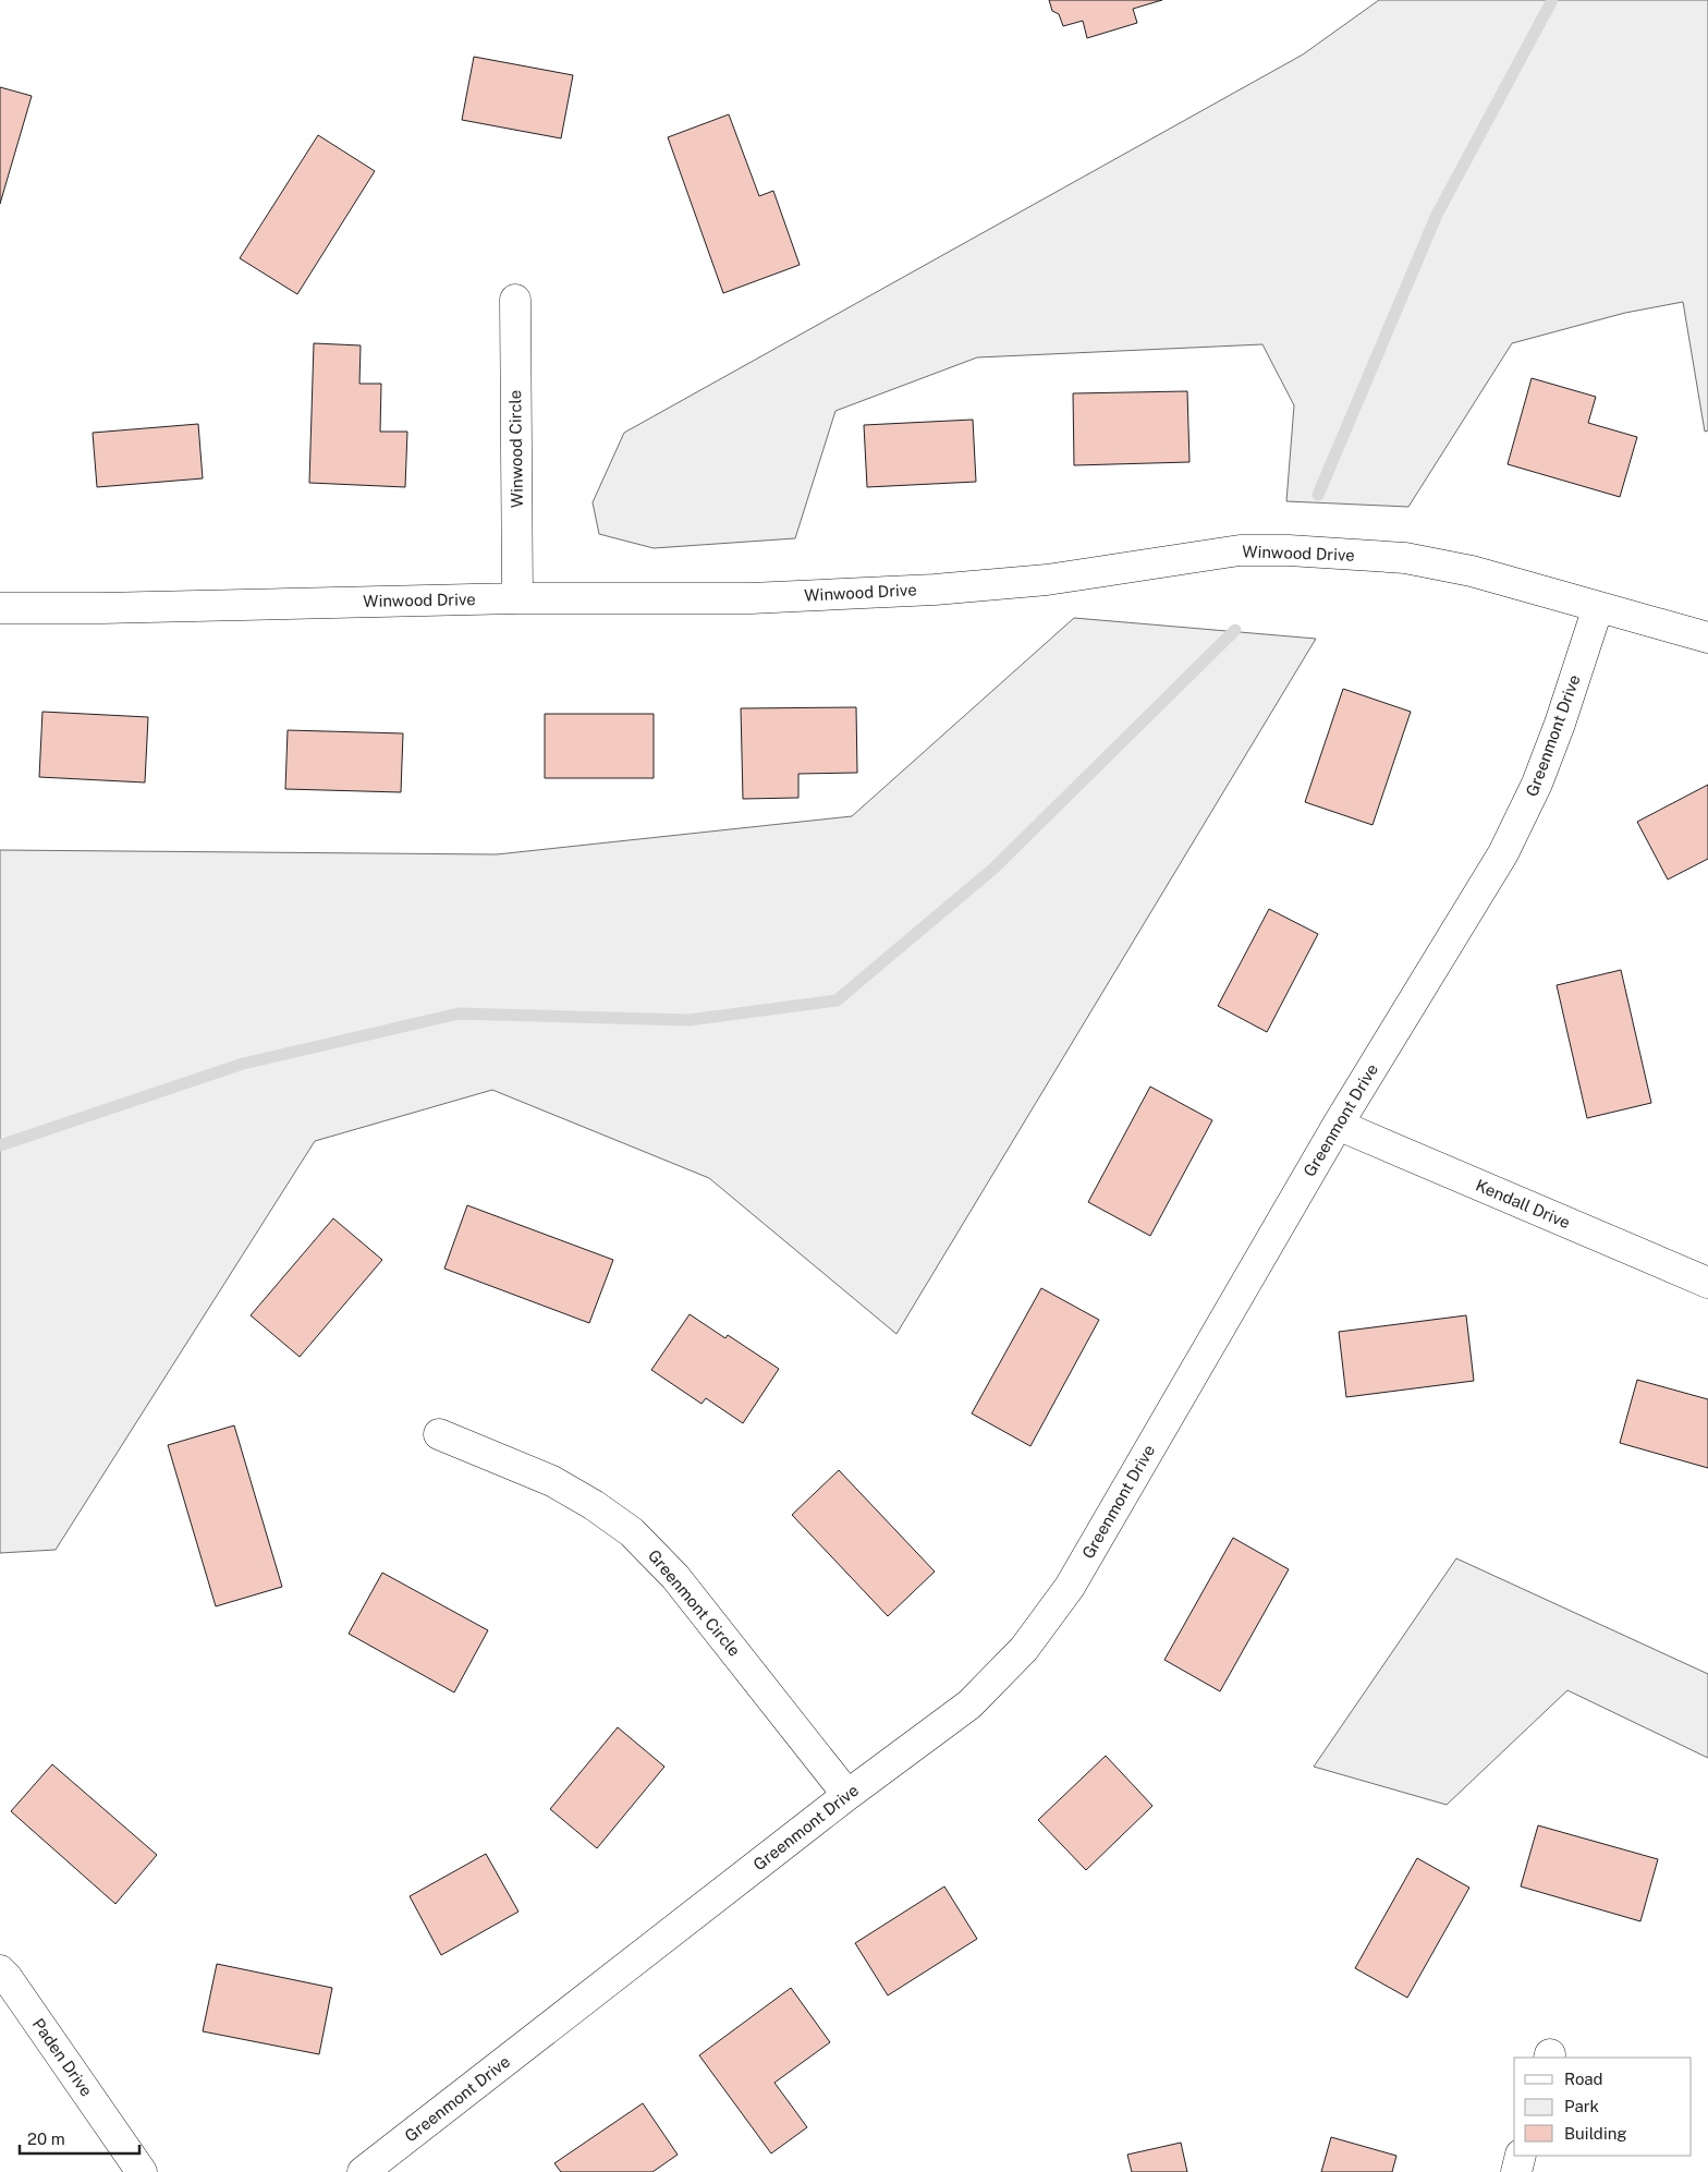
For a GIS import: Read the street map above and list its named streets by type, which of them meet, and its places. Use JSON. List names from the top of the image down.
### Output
{
  "streets": {
    "street": [
      "Winwood Circle",
      "Winwood Drive",
      "Greenmont Drive",
      "Kendall Drive",
      "Greenmont Circle",
      "Paden Drive"
    ]
  },
  "crossings": [
    ["Winwood Circle", "Winwood Drive"],
    ["Winwood Drive", "Greenmont Drive"],
    ["Greenmont Drive", "Kendall Drive"],
    ["Greenmont Drive", "Greenmont Circle"]
  ],
  "legend": ["Road", "Park", "Building"],
  "scale_bar": "20 m"
}
